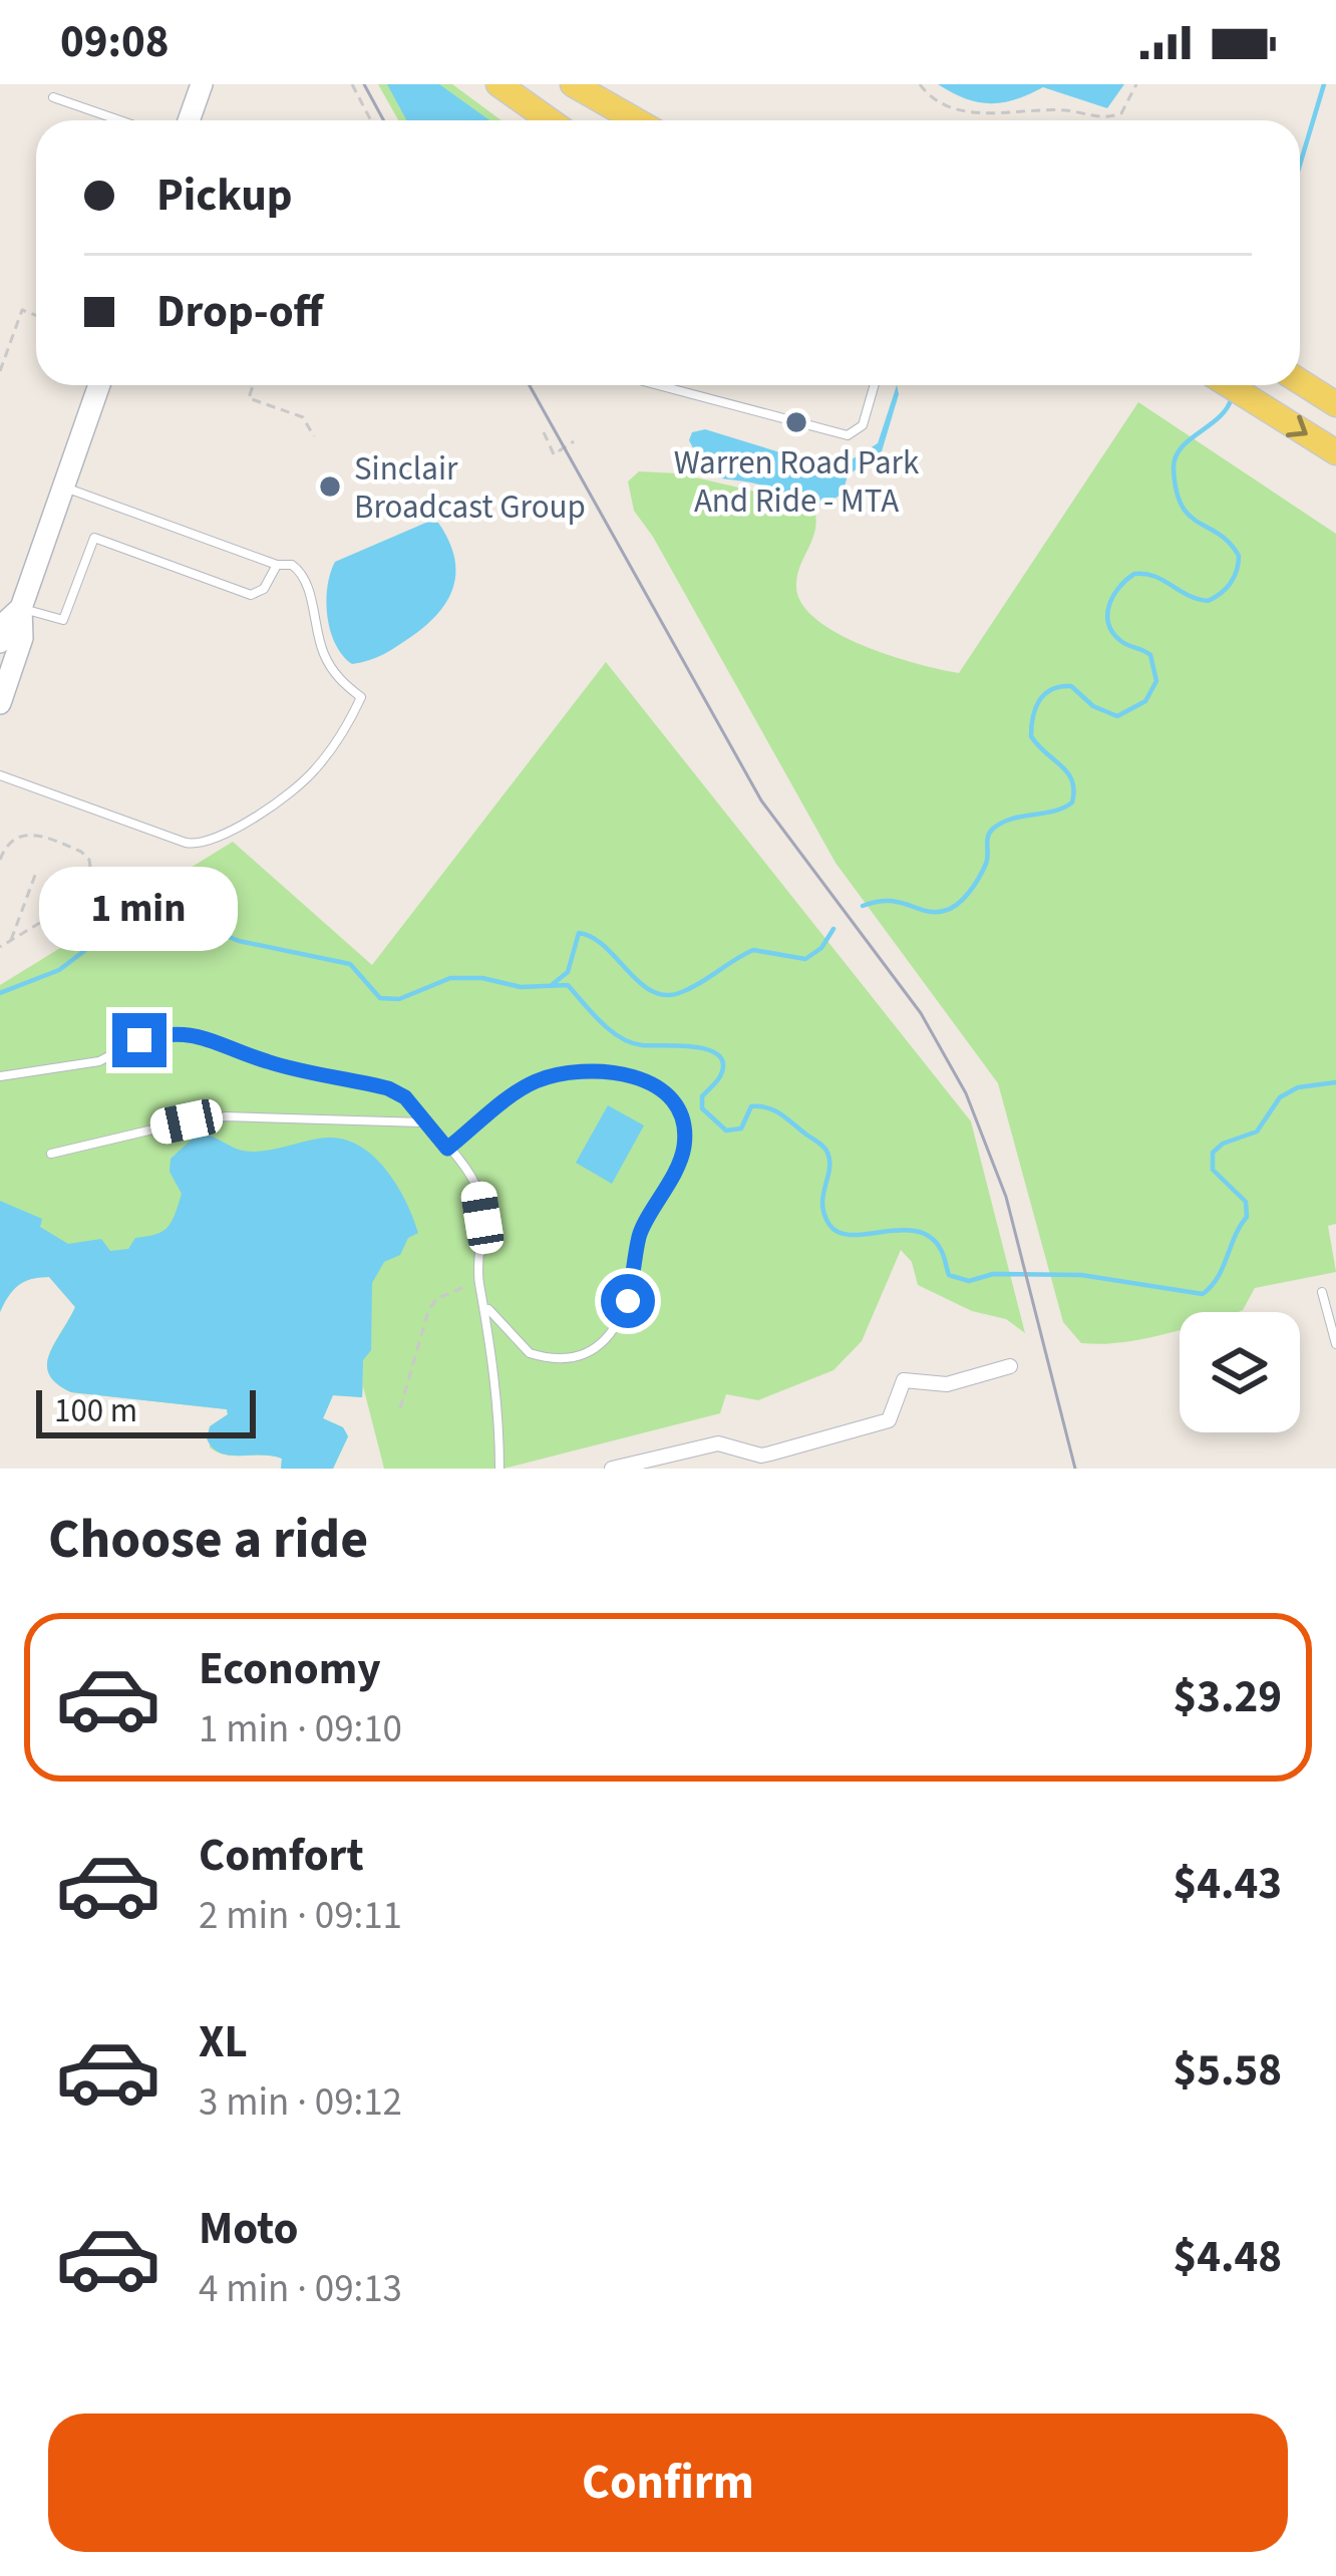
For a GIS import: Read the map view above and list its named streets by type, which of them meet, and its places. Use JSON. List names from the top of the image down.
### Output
{
  "places": ["Warren Road Park And Ride - MTA", "Sinclair Broadcast Group"],
  "scale_bar": "100 m",
  "page": {
    "status": "09:08",
    "banner": ["Pickup", "Drop-off"],
    "bubble": "1 min",
    "scale": "100 m",
    "heading": "Choose a ride",
    "list": [
      {
        "name": "Economy",
        "note": "1 min · 09:10",
        "value": "$3.29"
      },
      {
        "name": "Comfort",
        "note": "2 min · 09:11",
        "value": "$4.43"
      },
      {
        "name": "XL",
        "note": "3 min · 09:12",
        "value": "$5.58"
      },
      {
        "name": "Moto",
        "note": "4 min · 09:13",
        "value": "$4.48"
      }
    ],
    "buttons": "Confirm"
  }
}
